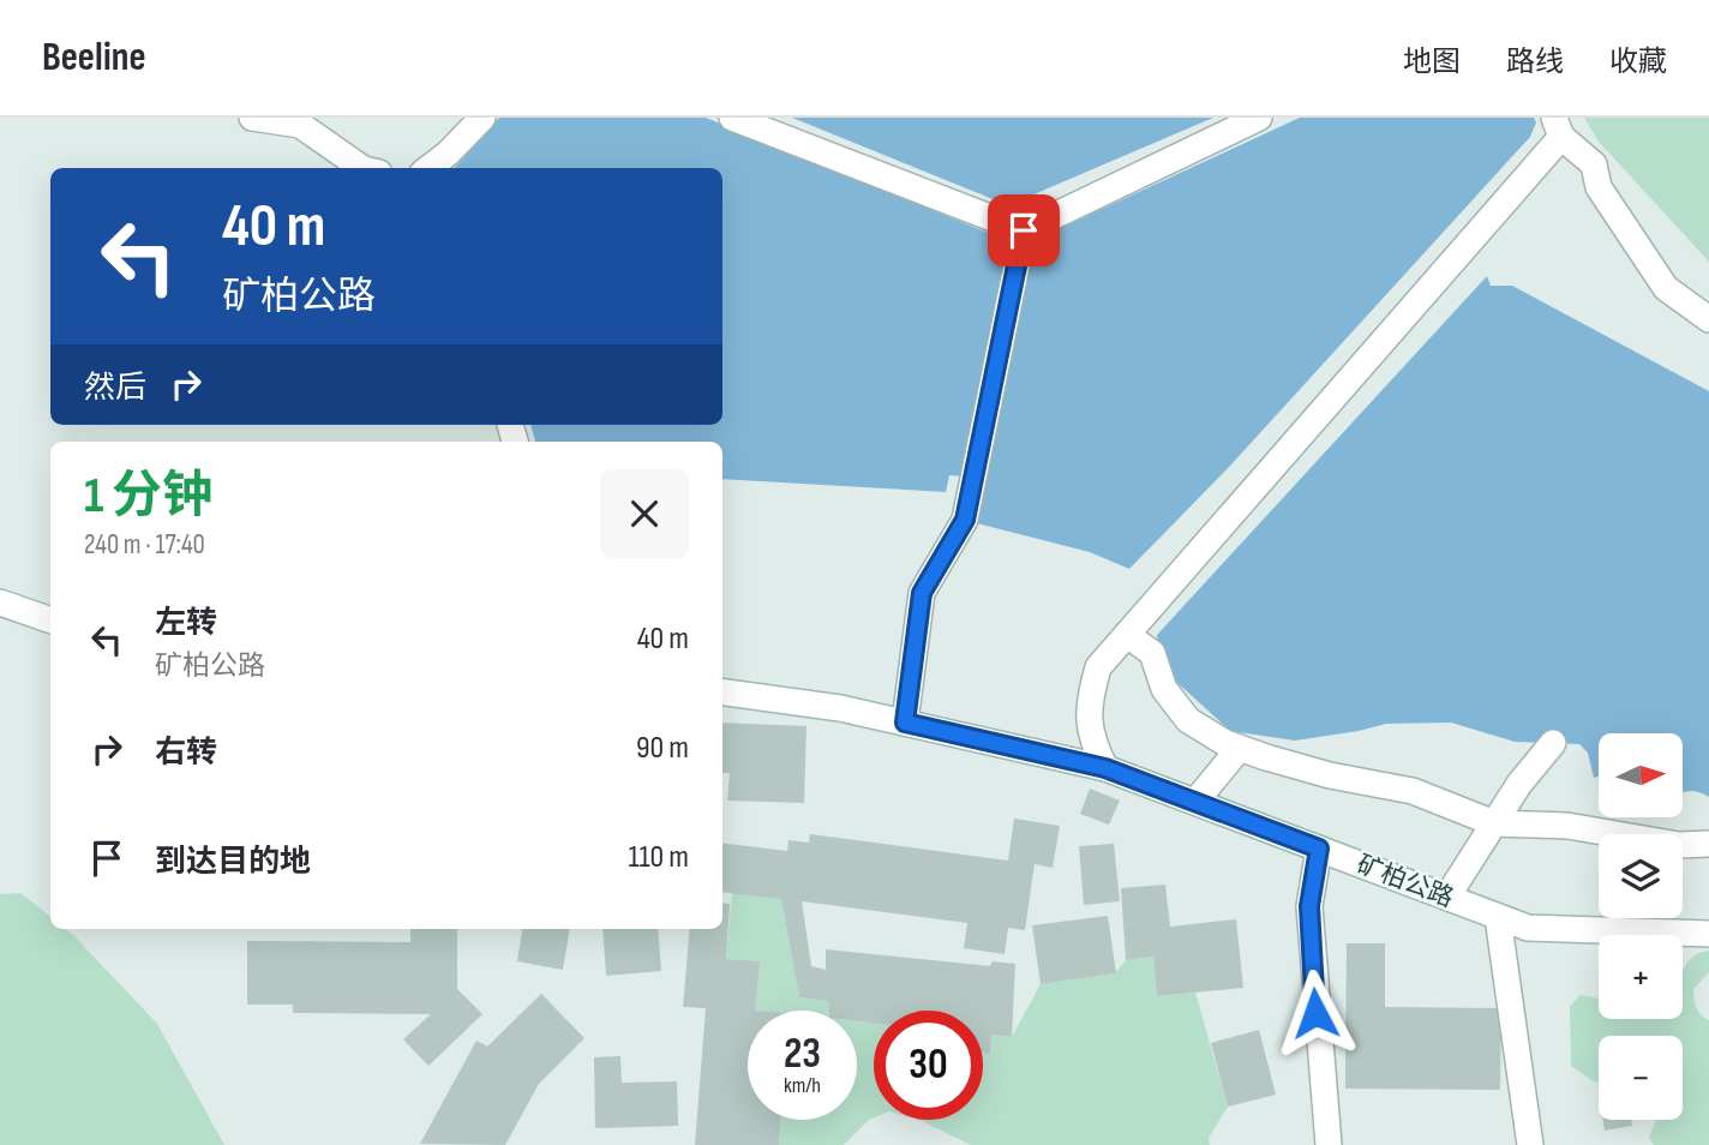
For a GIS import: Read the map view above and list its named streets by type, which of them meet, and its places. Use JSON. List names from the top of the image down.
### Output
{
  "streets": {
    "street": ["矿柏公路"]
  },
  "north": "right",
  "page": {
    "header": "Beeline",
    "nav": ["地图", "路线", "收藏"],
    "turn": ["40 m", "矿柏公路"],
    "then": "然后",
    "heading": ["1 分钟", "240 m · 17:40"],
    "list": [
      {
        "name": "左转",
        "note": "矿柏公路",
        "value": "40 m"
      },
      {
        "name": "右转",
        "value": "90 m"
      },
      {
        "name": "到达目的地",
        "value": "110 m"
      }
    ],
    "map_buttons": ["+", "−"],
    "speed": "23 km/h",
    "limit": "30"
  }
}
